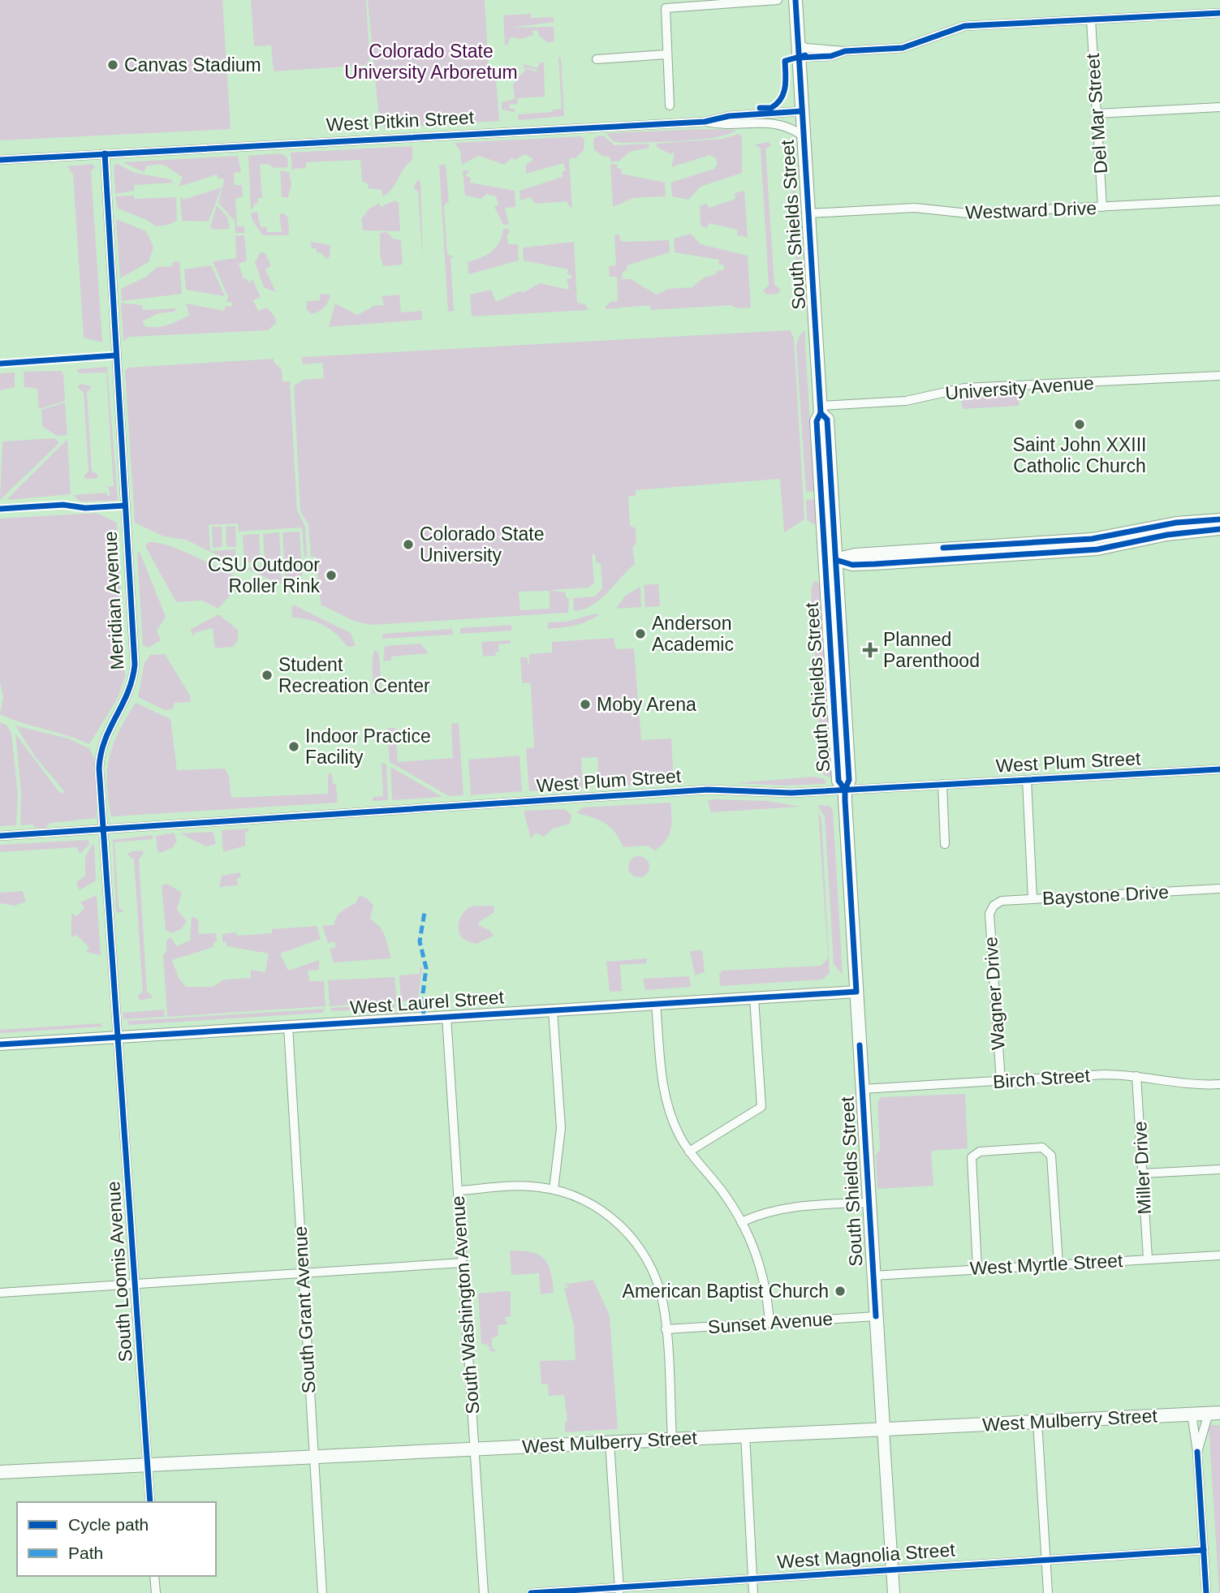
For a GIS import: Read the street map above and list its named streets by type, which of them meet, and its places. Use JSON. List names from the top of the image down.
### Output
{
  "streets": {
    "main road": ["South Shields Street", "West Laurel Street", "West Mulberry Street"],
    "street": [
      "Del Mar Street",
      "West Pitkin Street",
      "Westward Drive",
      "University Avenue",
      "Meridian Avenue",
      "West Plum Street",
      "Baystone Drive",
      "Wagner Drive",
      "Birch Street",
      "Miller Drive",
      "West Myrtle Street",
      "South Loomis Avenue",
      "South Washington Avenue",
      "South Grant Avenue",
      "Sunset Avenue",
      "West Magnolia Street"
    ]
  },
  "crossings": [
    ["Del Mar Street", "Westward Drive"],
    ["West Pitkin Street", "South Shields Street"],
    ["West Pitkin Street", "Meridian Avenue"],
    ["Westward Drive", "South Shields Street"],
    ["South Shields Street", "University Avenue"],
    ["South Shields Street", "West Plum Street"],
    ["South Shields Street", "West Laurel Street"],
    ["South Shields Street", "Birch Street"],
    ["South Shields Street", "West Myrtle Street"],
    ["South Shields Street", "Sunset Avenue"],
    ["South Shields Street", "West Mulberry Street"],
    ["South Shields Street", "West Magnolia Street"],
    ["Meridian Avenue", "West Plum Street"],
    ["Meridian Avenue", "West Laurel Street"],
    ["Meridian Avenue", "South Loomis Avenue"],
    ["Baystone Drive", "Wagner Drive"],
    ["Wagner Drive", "Birch Street"],
    ["West Laurel Street", "South Loomis Avenue"],
    ["West Laurel Street", "South Washington Avenue"],
    ["West Laurel Street", "South Grant Avenue"],
    ["Birch Street", "Miller Drive"],
    ["Miller Drive", "West Myrtle Street"],
    ["South Loomis Avenue", "West Mulberry Street"],
    ["South Washington Avenue", "West Mulberry Street"],
    ["South Grant Avenue", "West Mulberry Street"]
  ],
  "parks": ["Colorado State University Arboretum"],
  "places": {
    "other": [
      "Canvas Stadium",
      "Saint John XXIII Catholic Church",
      "Colorado State University",
      "CSU Outdoor Roller Rink",
      "Anderson Academic",
      "Student Recreation Center",
      "Moby Arena",
      "Indoor Practice Facility",
      "American Baptist Church"
    ],
    "health": ["Planned Parenthood"]
  },
  "legend": ["Cycle path", "Path"]
}
